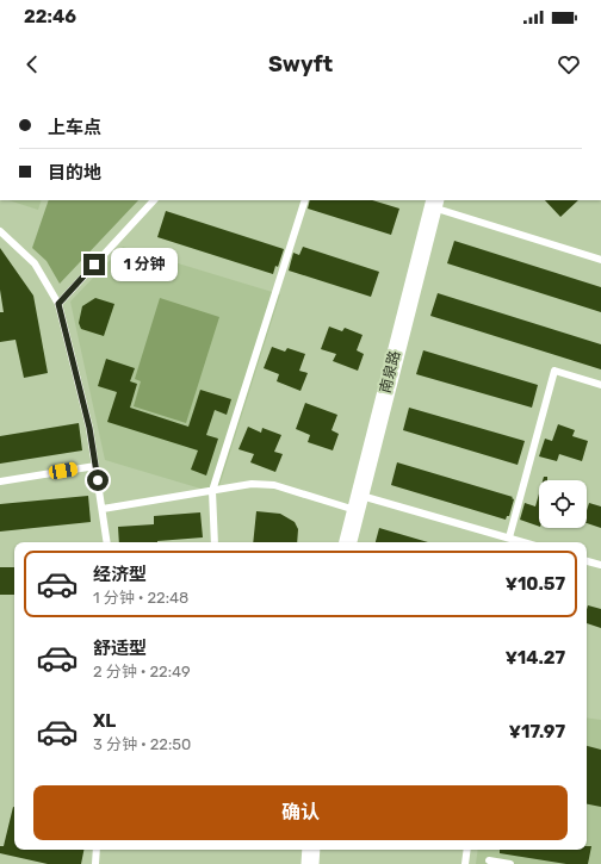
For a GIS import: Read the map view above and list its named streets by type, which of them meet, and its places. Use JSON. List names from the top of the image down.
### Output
{
  "streets": {
    "street": ["南泉路"]
  },
  "page": {
    "status": "22:46",
    "header": "Swyft",
    "banner": ["上车点", "目的地"],
    "bubble": "1 分钟",
    "list": [
      {
        "name": "经济型",
        "note": "1 分钟 · 22:48",
        "value": "¥10.57"
      },
      {
        "name": "舒适型",
        "note": "2 分钟 · 22:49",
        "value": "¥14.27"
      },
      {
        "name": "XL",
        "note": "3 分钟 · 22:50",
        "value": "¥17.97"
      }
    ],
    "buttons": "确认"
  }
}
